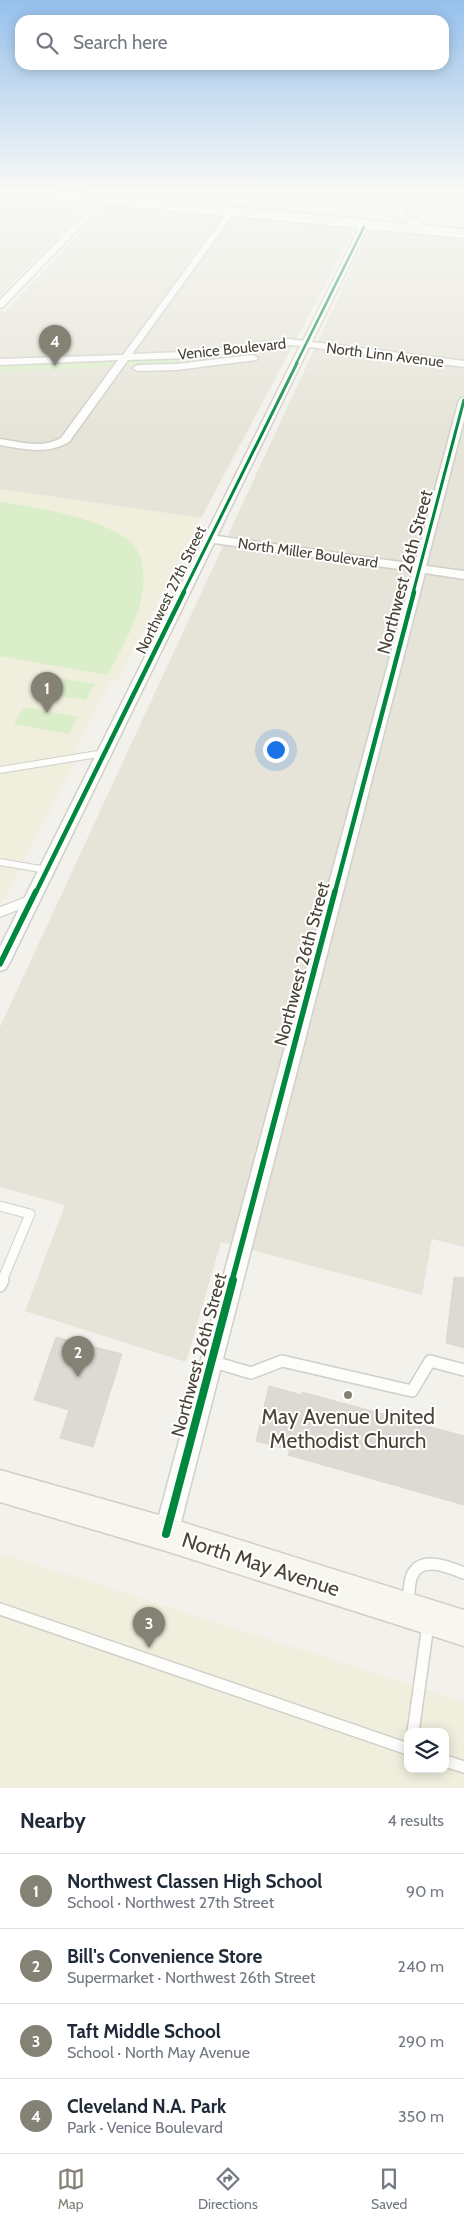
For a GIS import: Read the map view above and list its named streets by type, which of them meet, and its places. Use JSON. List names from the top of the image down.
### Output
{
  "streets": {
    "main road": ["North May Avenue"],
    "street": [
      "Venice Boulevard",
      "North Linn Avenue",
      "North Miller Boulevard",
      "Northwest 26th Street",
      "Northwest 27th Street"
    ]
  },
  "crossings": [
    ["Venice Boulevard", "North Linn Avenue"],
    ["Venice Boulevard", "Northwest 27th Street"],
    ["North Linn Avenue", "Northwest 27th Street"],
    ["North Miller Boulevard", "Northwest 26th Street"],
    ["North Miller Boulevard", "Northwest 27th Street"],
    ["Northwest 26th Street", "North May Avenue"]
  ],
  "places": ["May Avenue United Methodist Church"],
  "page": {
    "search": "Search here",
    "pins": [
      "4",
      "1",
      "2",
      "3"
    ],
    "heading": ["Nearby", "4 results"],
    "list": [
      {
        "mark": "1",
        "name": "Northwest Classen High School",
        "note": "School · Northwest 27th Street",
        "value": "90 m"
      },
      {
        "mark": "2",
        "name": "Bill's Convenience Store",
        "note": "Supermarket · Northwest 26th Street",
        "value": "240 m"
      },
      {
        "mark": "3",
        "name": "Taft Middle School",
        "note": "School · North May Avenue",
        "value": "290 m"
      },
      {
        "mark": "4",
        "name": "Cleveland N.A. Park",
        "note": "Park · Venice Boulevard",
        "value": "350 m"
      }
    ],
    "nav": ["Map", "Directions", "Saved"]
  }
}
